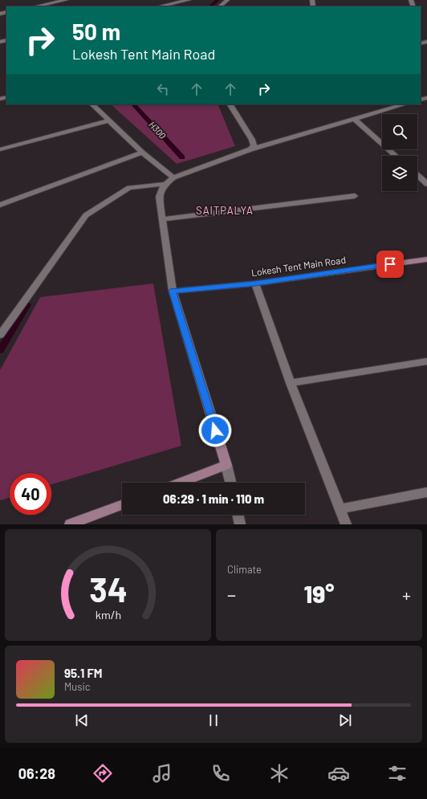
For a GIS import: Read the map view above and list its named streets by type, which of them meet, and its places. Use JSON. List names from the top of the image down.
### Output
{
  "streets": {
    "street": ["Lokesh Tent Main Road"]
  },
  "districts": ["SAITPALYA"],
  "water": ["H300"],
  "page": {
    "turn": ["50 m", "Lokesh Tent Main Road"],
    "limit": "40",
    "trip": "06:29 · 1 min · 110 m",
    "tile": "Climate",
    "heat": ["−", "19°", "+"],
    "song": ["95.1 FM", "Music"],
    "tabs": "06:28",
    "gauge": ["34", "km/h"]
  }
}
